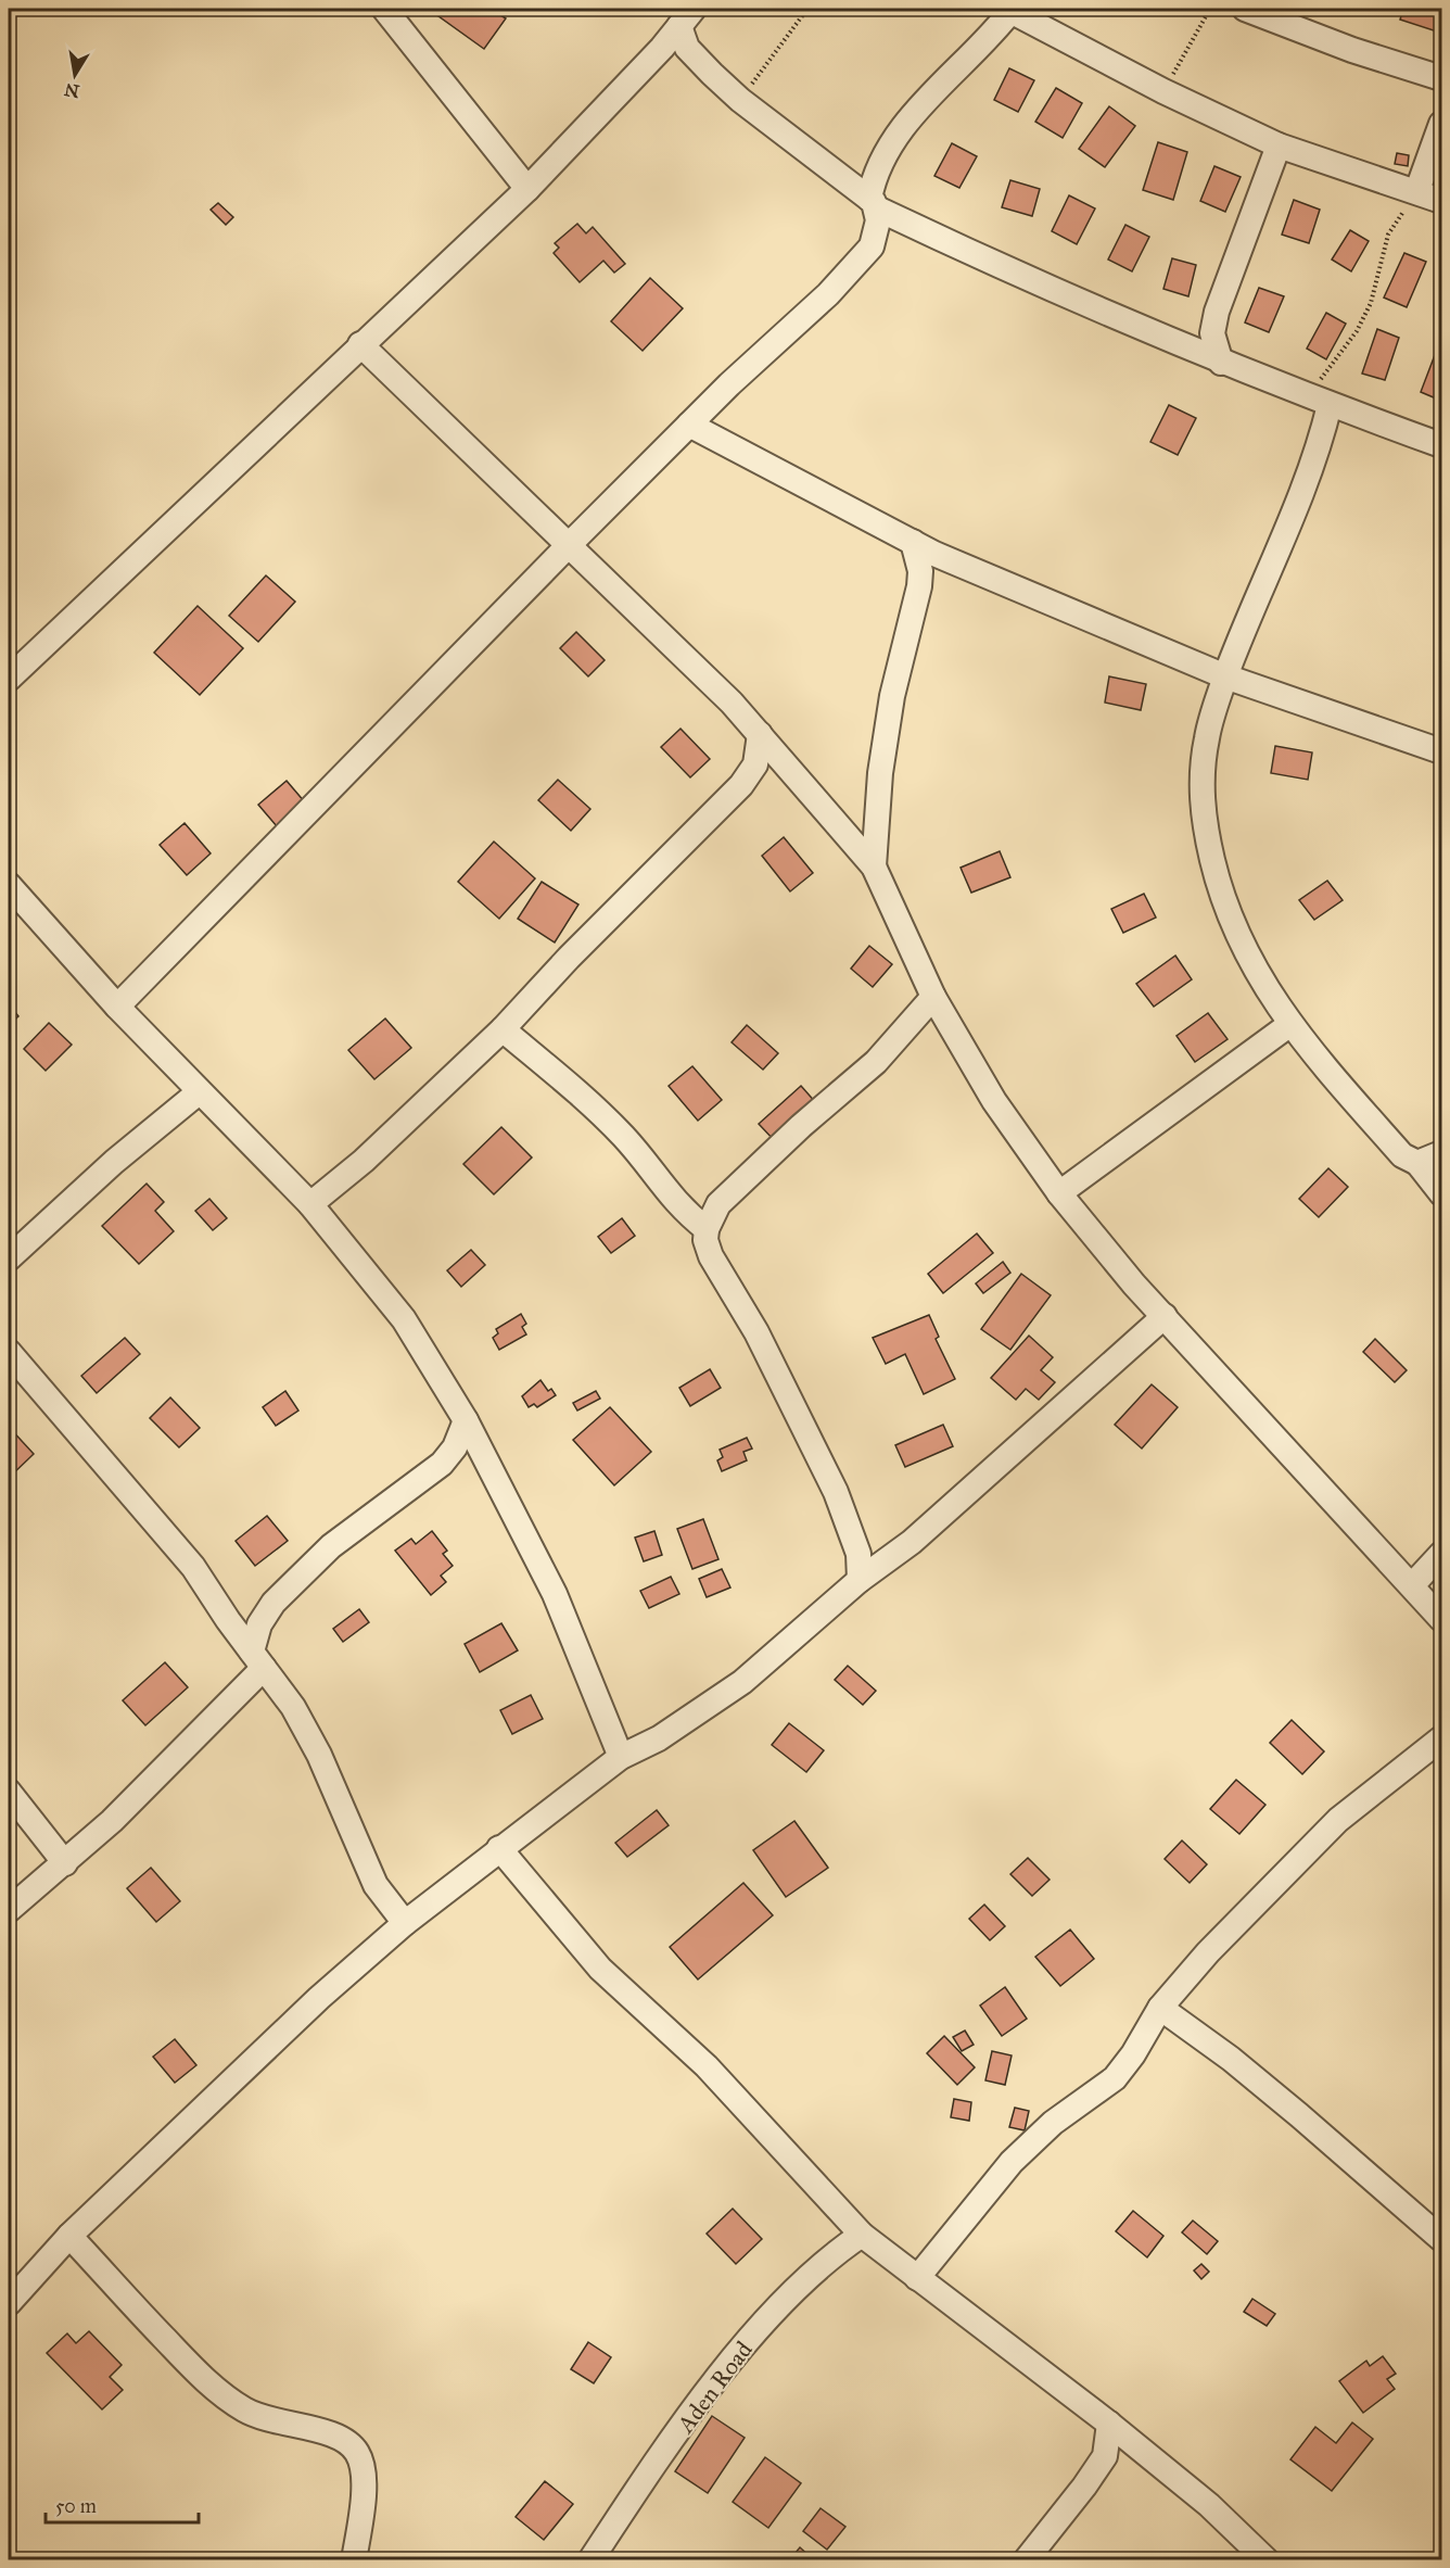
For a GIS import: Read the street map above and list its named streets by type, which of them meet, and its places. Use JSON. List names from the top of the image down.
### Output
{
  "streets": {
    "street": ["Aden Road"]
  },
  "scale_bar": "50 m",
  "north": "bottom"
}
